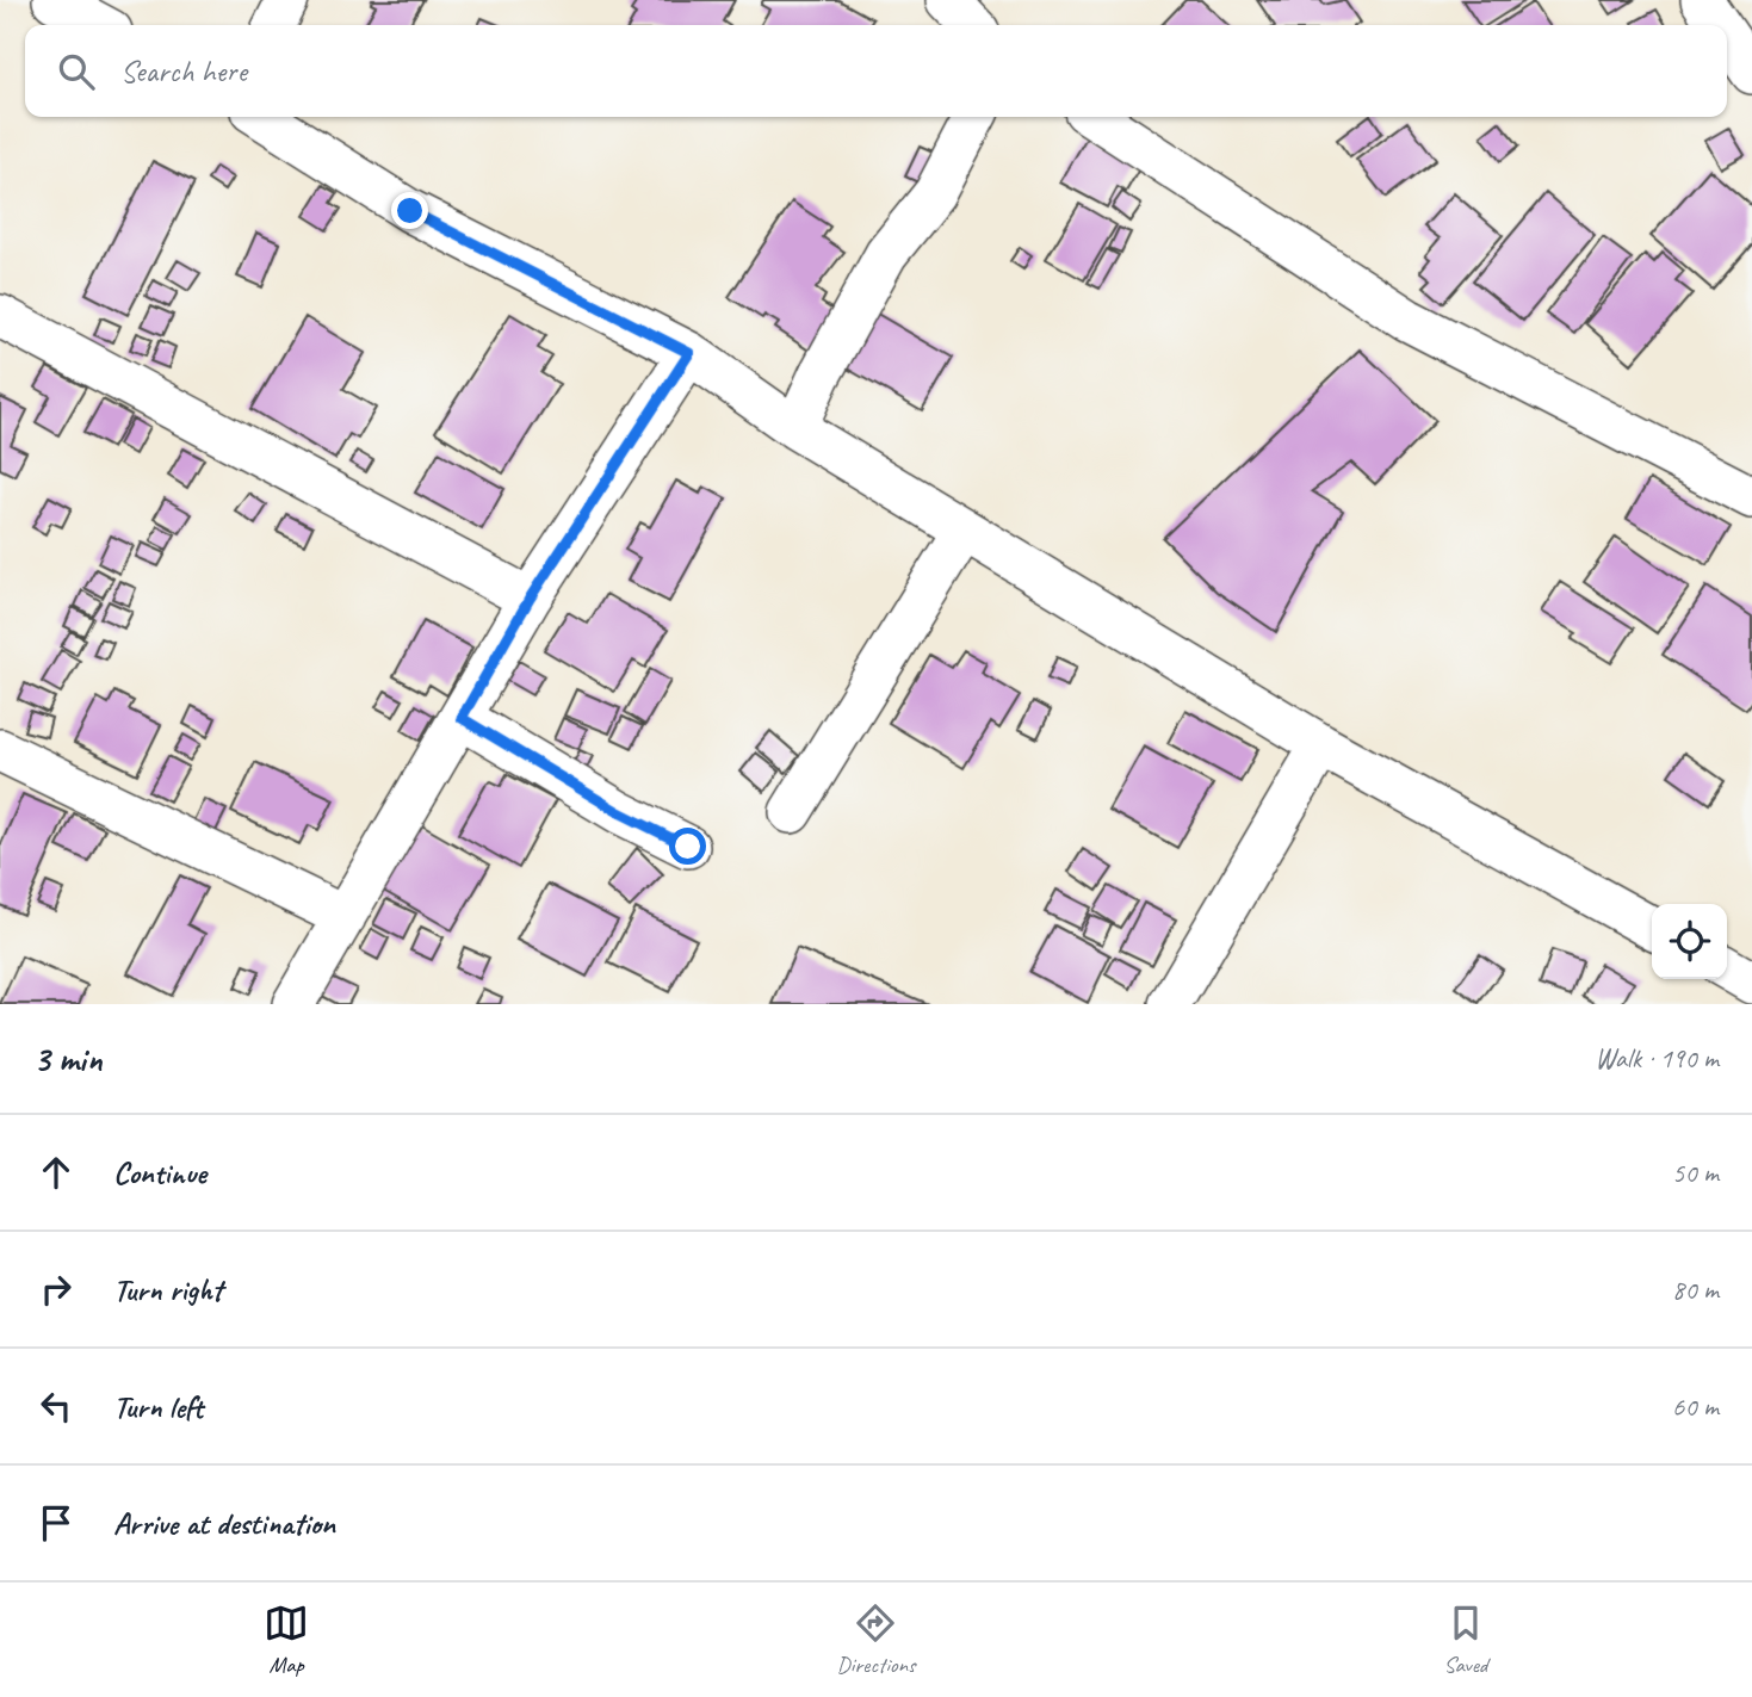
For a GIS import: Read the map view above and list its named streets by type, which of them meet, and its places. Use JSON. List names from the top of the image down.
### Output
{
  "page": {
    "search": "Search here",
    "heading": ["3 min", "Walk · 190 m"],
    "list": [
      ["Continue", "50 m"],
      ["Turn right", "80 m"],
      ["Turn left", "60 m"],
      "Arrive at destination"
    ],
    "nav": ["Map", "Directions", "Saved"]
  }
}
